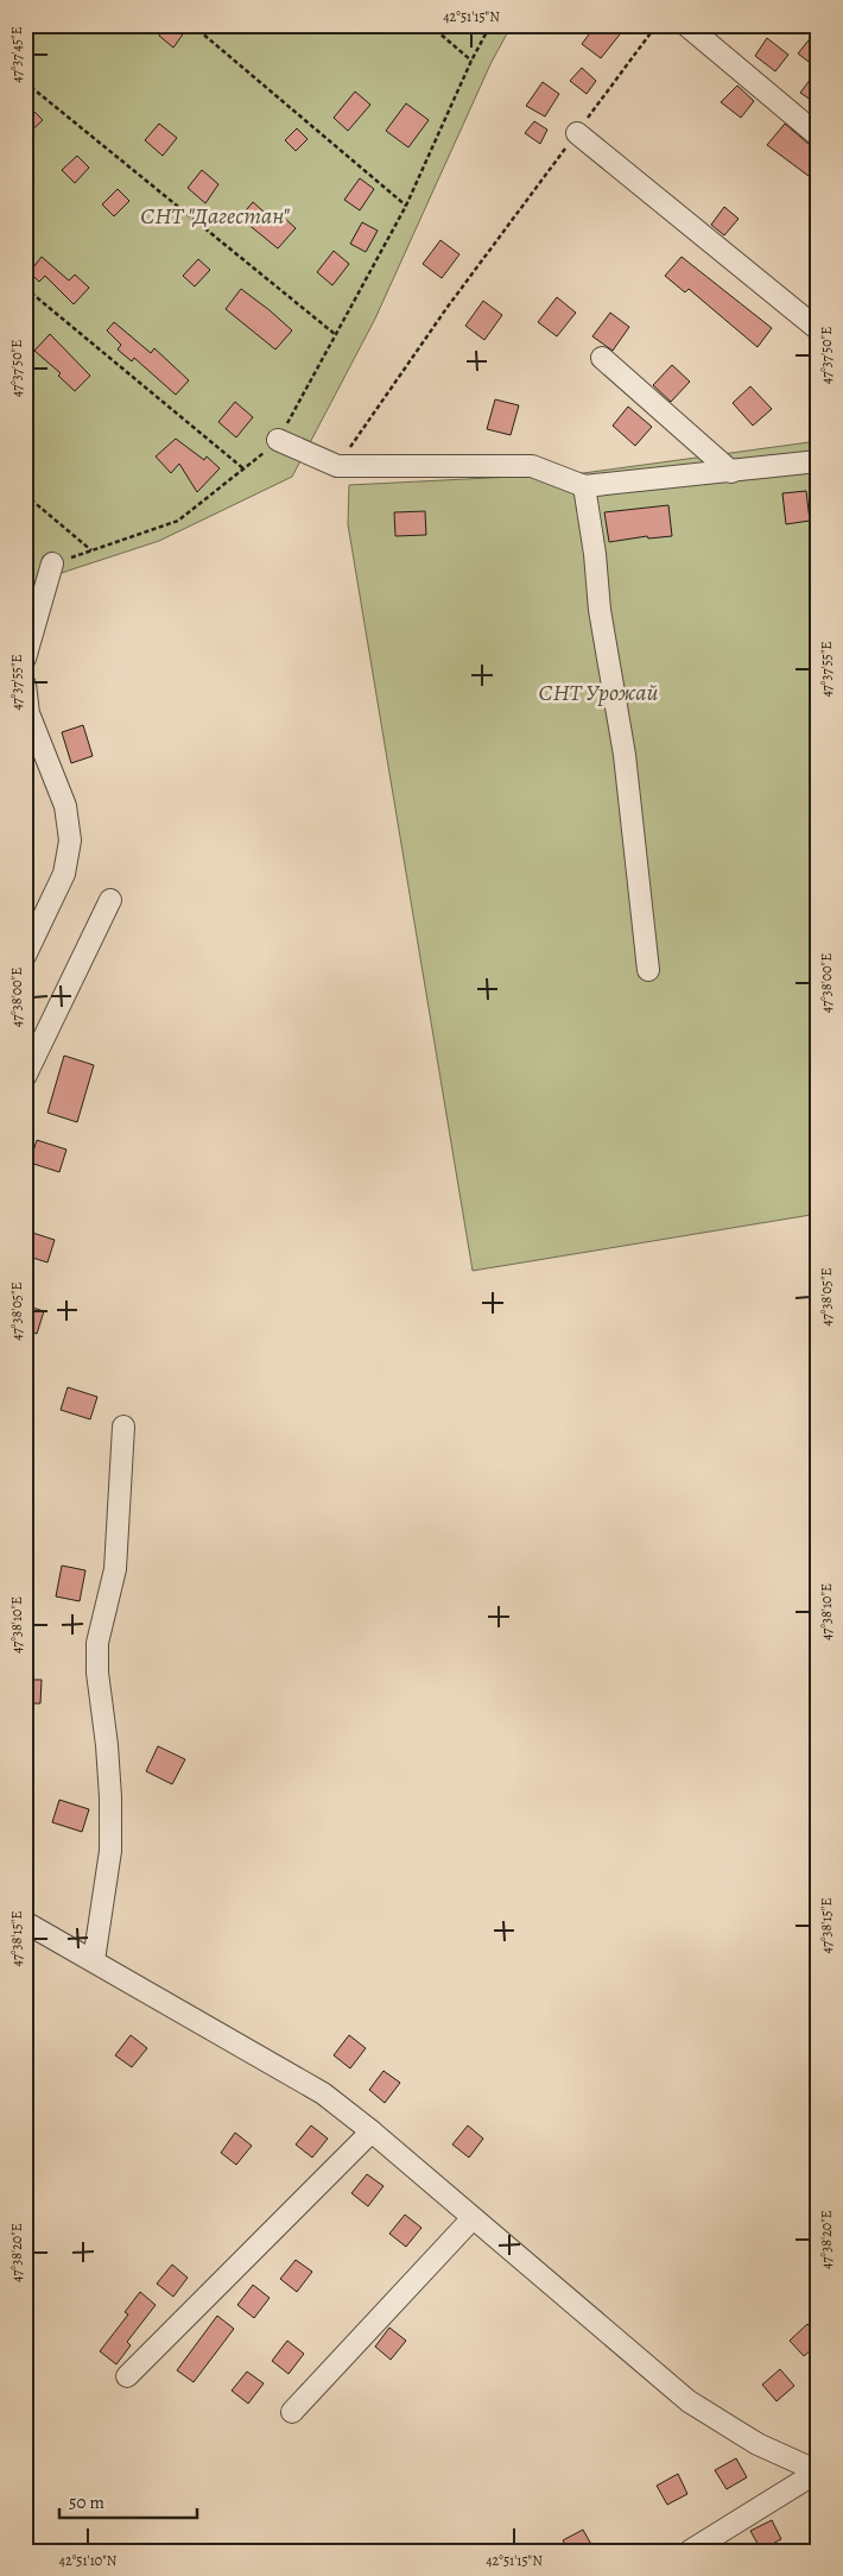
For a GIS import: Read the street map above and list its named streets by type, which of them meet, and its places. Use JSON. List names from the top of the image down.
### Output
{
  "parks": ["СНТ \"Дагестан\"", "СНТ Урожай"],
  "scale_bar": "50 m",
  "coordinates": [
    "42°51'15\"N",
    "47°37'45\"E",
    "47°37'50\"E",
    "47°37'55\"E",
    "47°38'00\"E",
    "47°38'05\"E",
    "47°38'10\"E",
    "47°38'15\"E",
    "47°38'20\"E",
    "42°51'10\"N"
  ]
}
